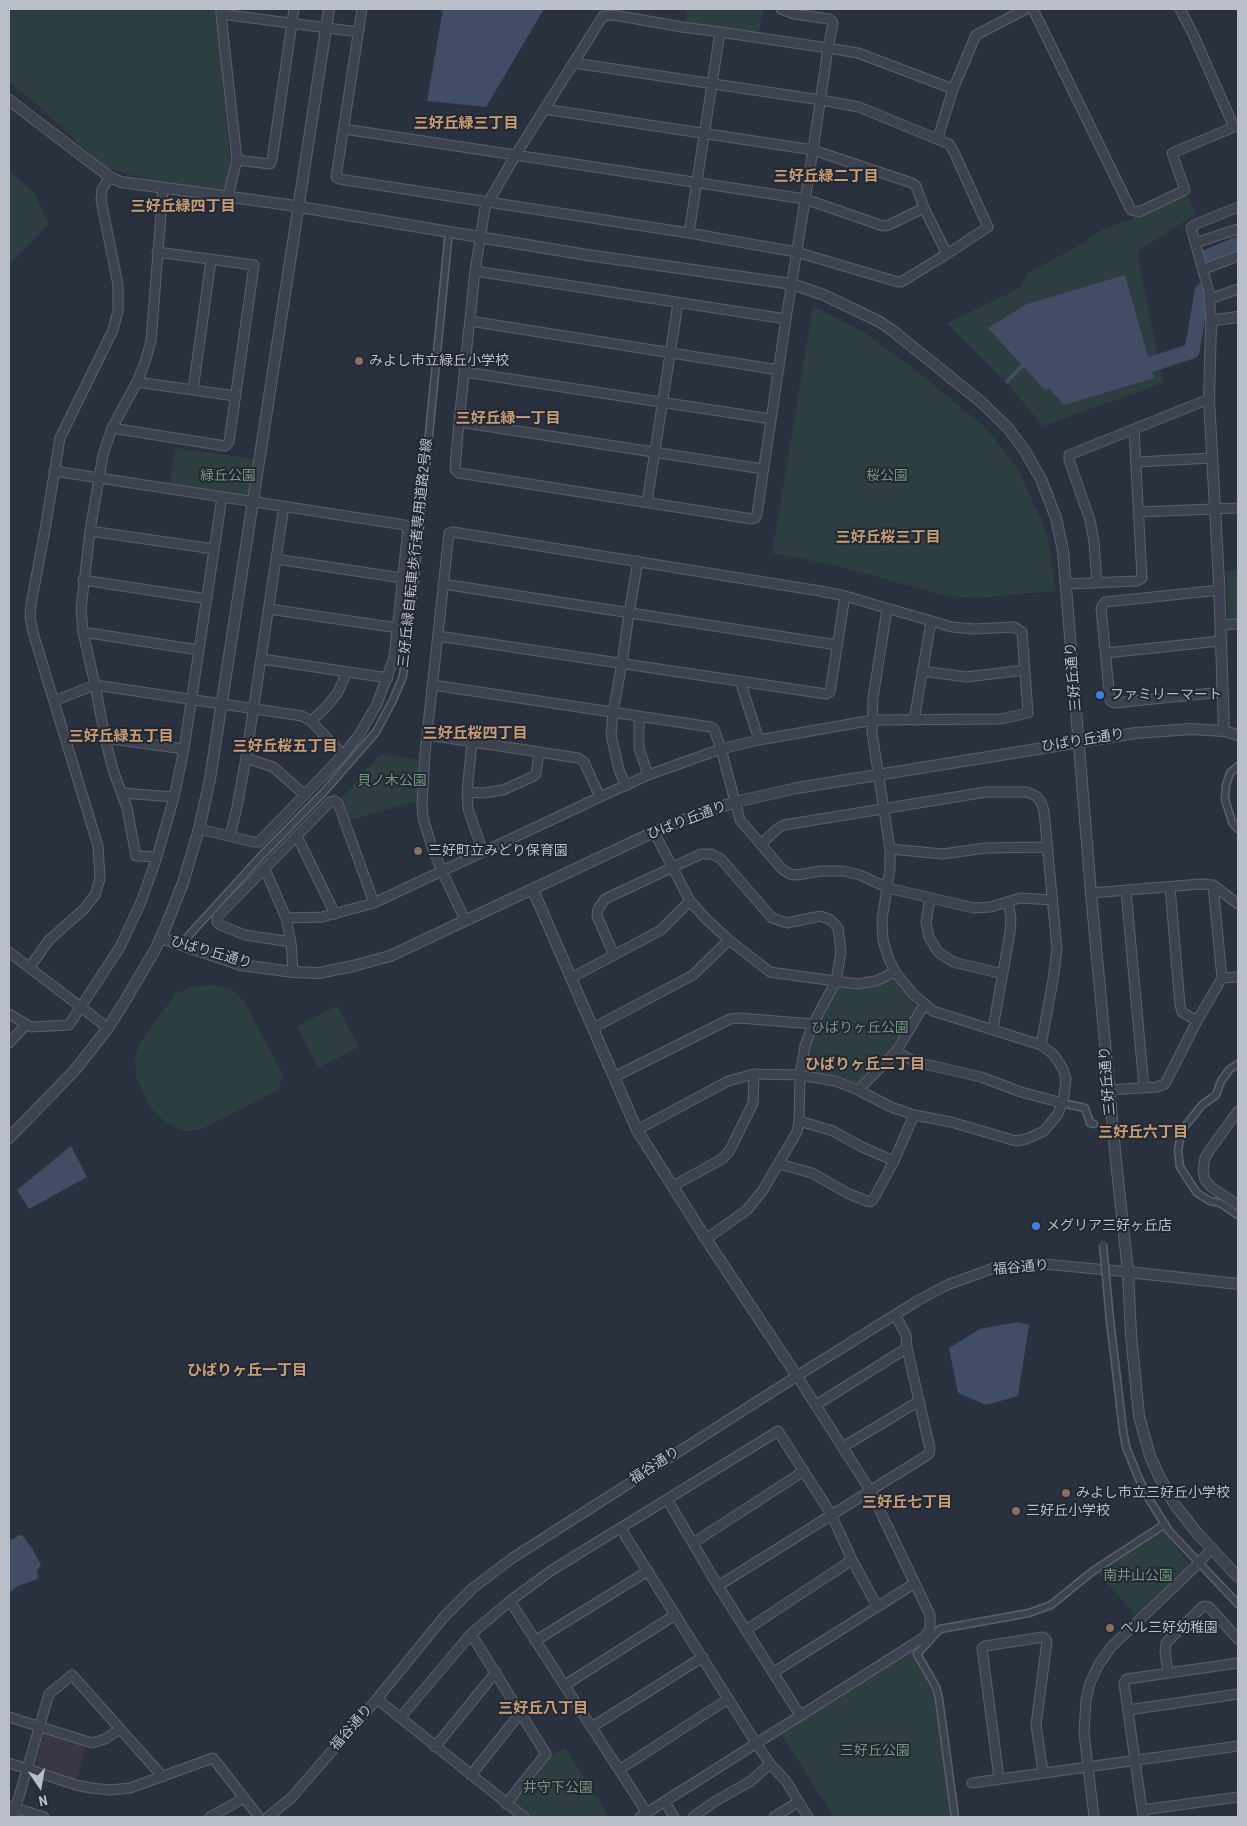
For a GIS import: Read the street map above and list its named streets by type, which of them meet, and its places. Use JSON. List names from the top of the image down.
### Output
{
  "streets": {
    "street": [
      "三好丘緑自転車歩行者専用道路2号線",
      "三好丘通り",
      "ひばり丘通り",
      "福谷通り"
    ]
  },
  "crossings": [
    ["三好丘緑自転車歩行者専用道路2号線", "三好丘通り"],
    ["三好丘通り", "ひばり丘通り"],
    ["三好丘通り", "福谷通り"]
  ],
  "districts": [
    "三好丘緑三丁目",
    "三好丘緑二丁目",
    "三好丘緑四丁目",
    "三好丘緑一丁目",
    "三好丘桜三丁目",
    "三好丘桜四丁目",
    "三好丘緑五丁目",
    "三好丘桜五丁目",
    "ひばりヶ丘二丁目",
    "三好丘六丁目",
    "ひばりヶ丘一丁目",
    "三好丘七丁目",
    "三好丘八丁目"
  ],
  "parks": [
    "緑丘公園",
    "桜公園",
    "貝ノ木公園",
    "ひばりヶ丘公園",
    "南井山公園",
    "三好丘公園",
    "井守下公園"
  ],
  "places": [
    "みよし市立緑丘小学校",
    "ファミリーマート",
    "三好町立みどり保育園",
    "メグリア三好ヶ丘店",
    "みよし市立三好丘小学校",
    "三好丘小学校",
    "ベル三好幼稚園"
  ],
  "north": "bottom"
}
